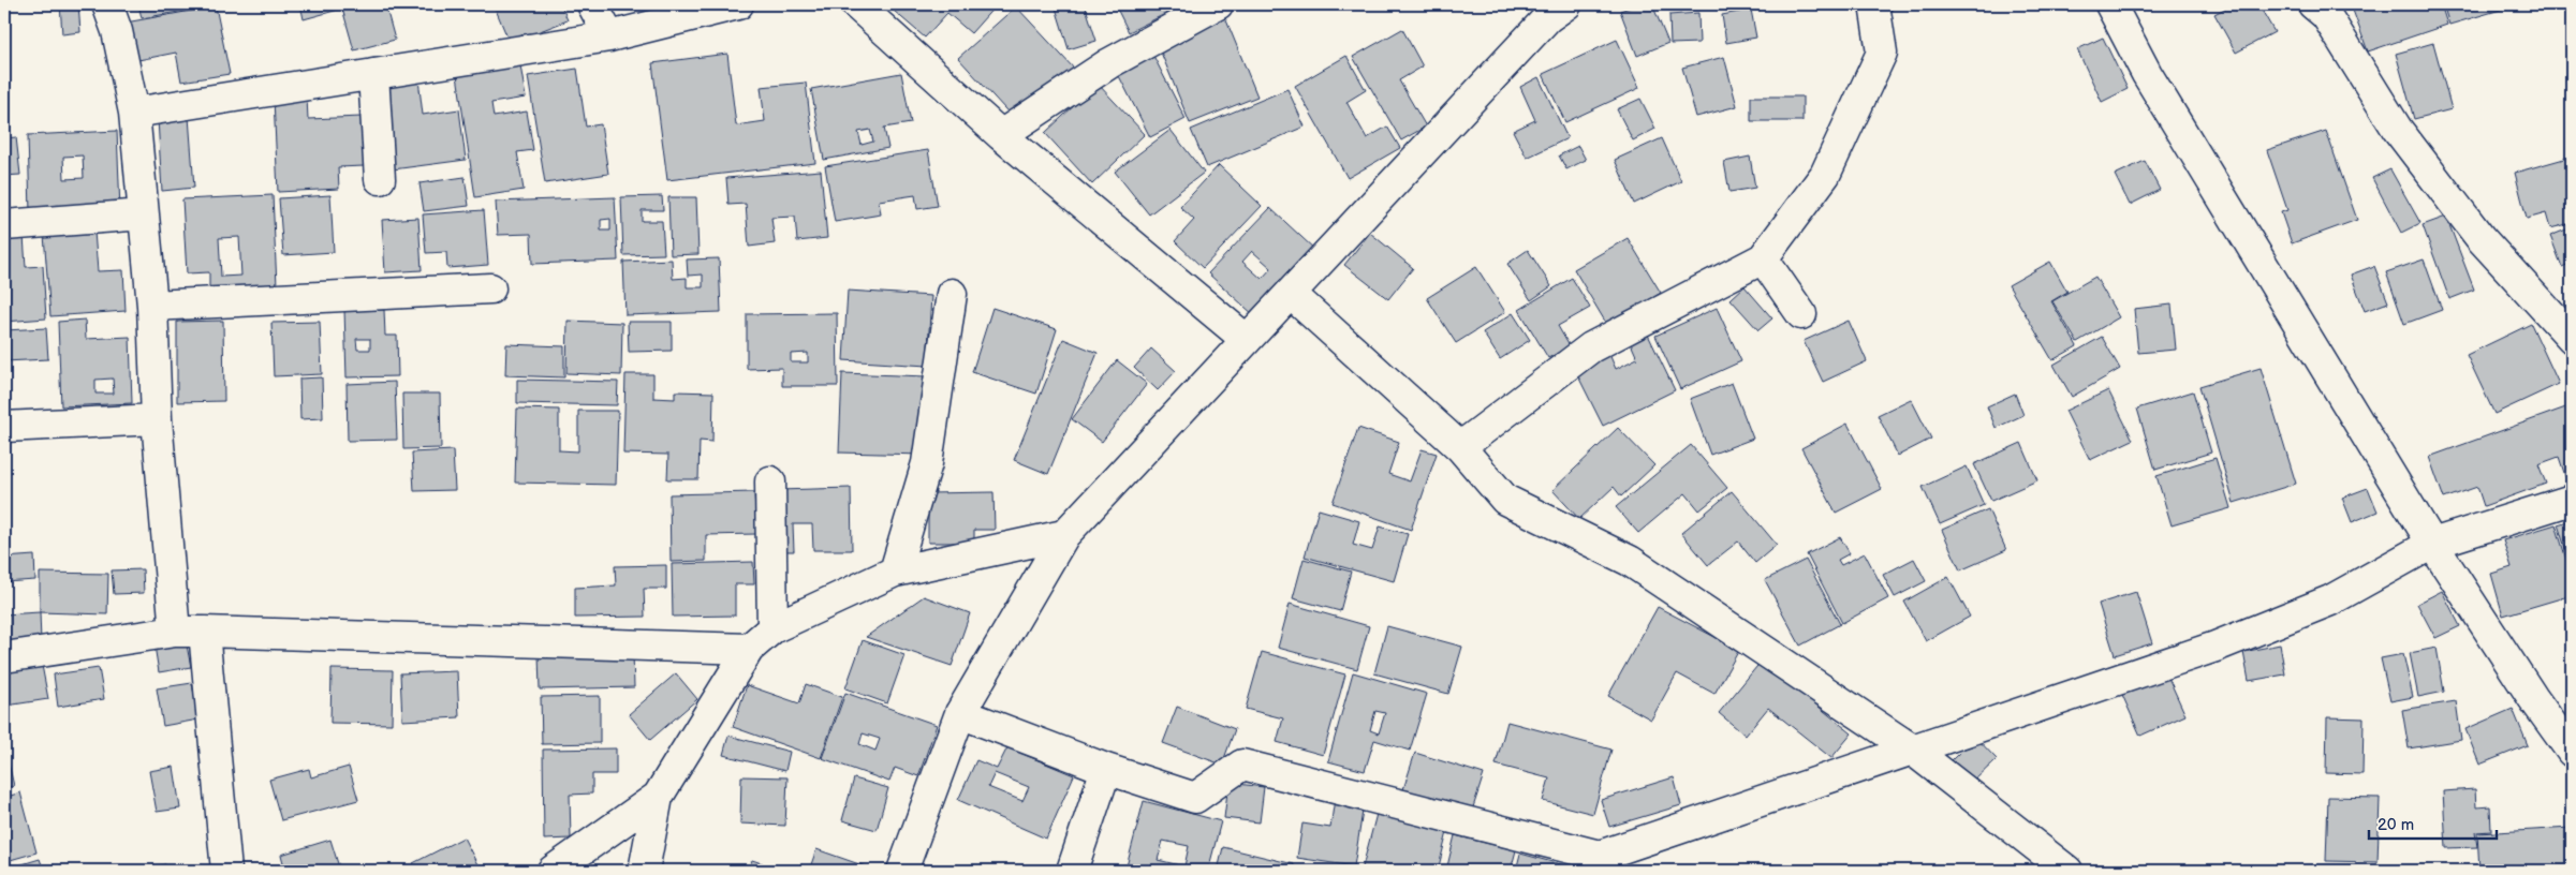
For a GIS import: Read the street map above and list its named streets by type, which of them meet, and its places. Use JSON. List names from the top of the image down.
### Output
{
  "scale_bar": "20 m"
}
